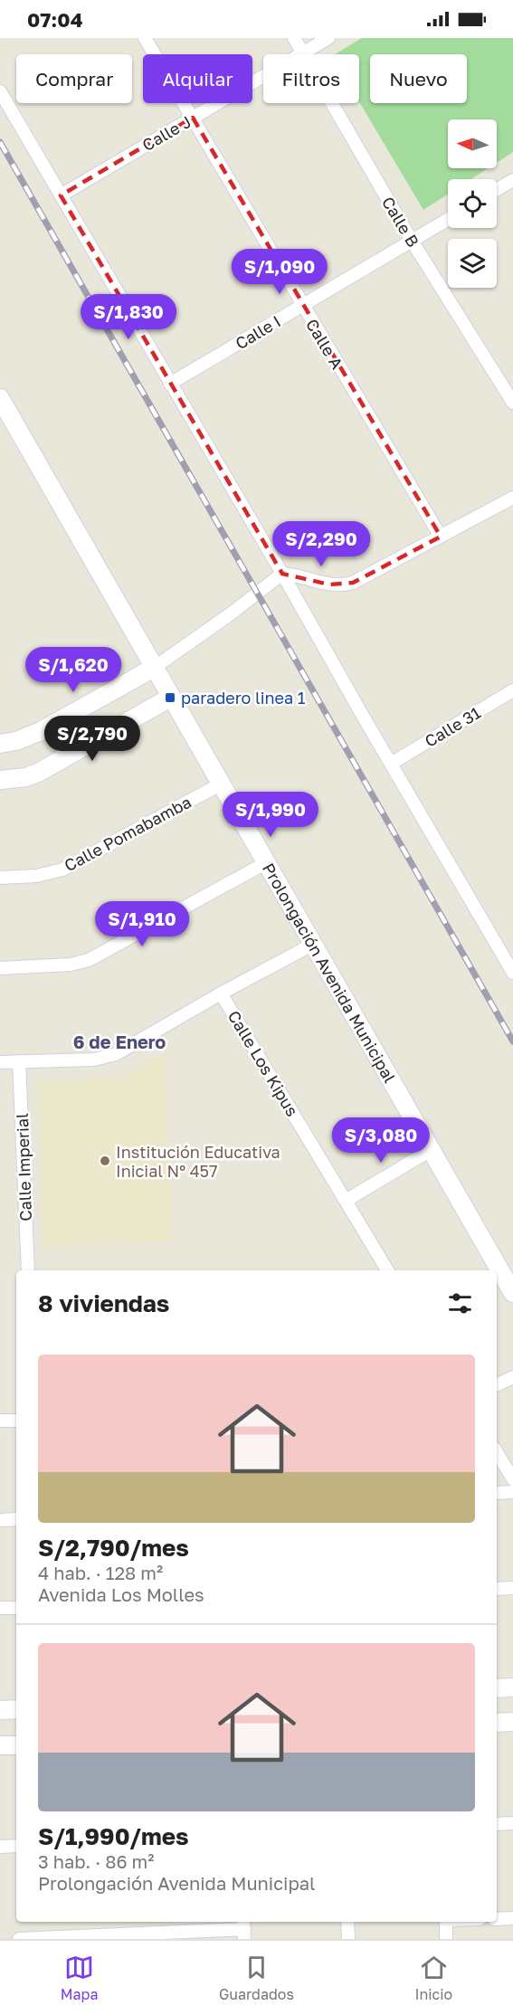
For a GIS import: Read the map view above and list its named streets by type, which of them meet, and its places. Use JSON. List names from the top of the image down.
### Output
{
  "streets": {
    "main road": ["Prolongación Avenida Municipal"],
    "street": [
      "Calle J",
      "Calle B",
      "Calle I",
      "Calle A",
      "Calle 31",
      "Calle Pomabamba",
      "Calle Los Kipus",
      "Calle Imperial"
    ]
  },
  "crossings": [
    ["Calle J", "Calle B"],
    ["Calle J", "Calle A"],
    ["Calle B", "Calle I"],
    ["Calle I", "Calle A"],
    ["Calle Pomabamba", "Prolongación Avenida Municipal"]
  ],
  "districts": ["6 de Enero"],
  "places": {
    "transit": ["paradero linea 1"],
    "other": ["Institución Educativa Inicial Nº 457"]
  },
  "north": "left",
  "page": {
    "status": "07:04",
    "chip": [
      "Comprar",
      "Alquilar",
      "Filtros",
      "Nuevo"
    ],
    "price": [
      "S/1,090",
      "S/1,830",
      "S/2,290",
      "S/1,620",
      "S/2,790",
      "S/1,990",
      "S/1,910",
      "S/3,080"
    ],
    "heading": "8 viviendas",
    "list": [
      {
        "name": "S/2,790/mes",
        "note": "4 hab. · 128 m² · Avenida Los Molles"
      },
      {
        "name": "S/1,990/mes",
        "note": "3 hab. · 86 m² · Prolongación Avenida Municipal"
      }
    ],
    "tabs": ["Mapa", "Guardados", "Inicio"]
  }
}
